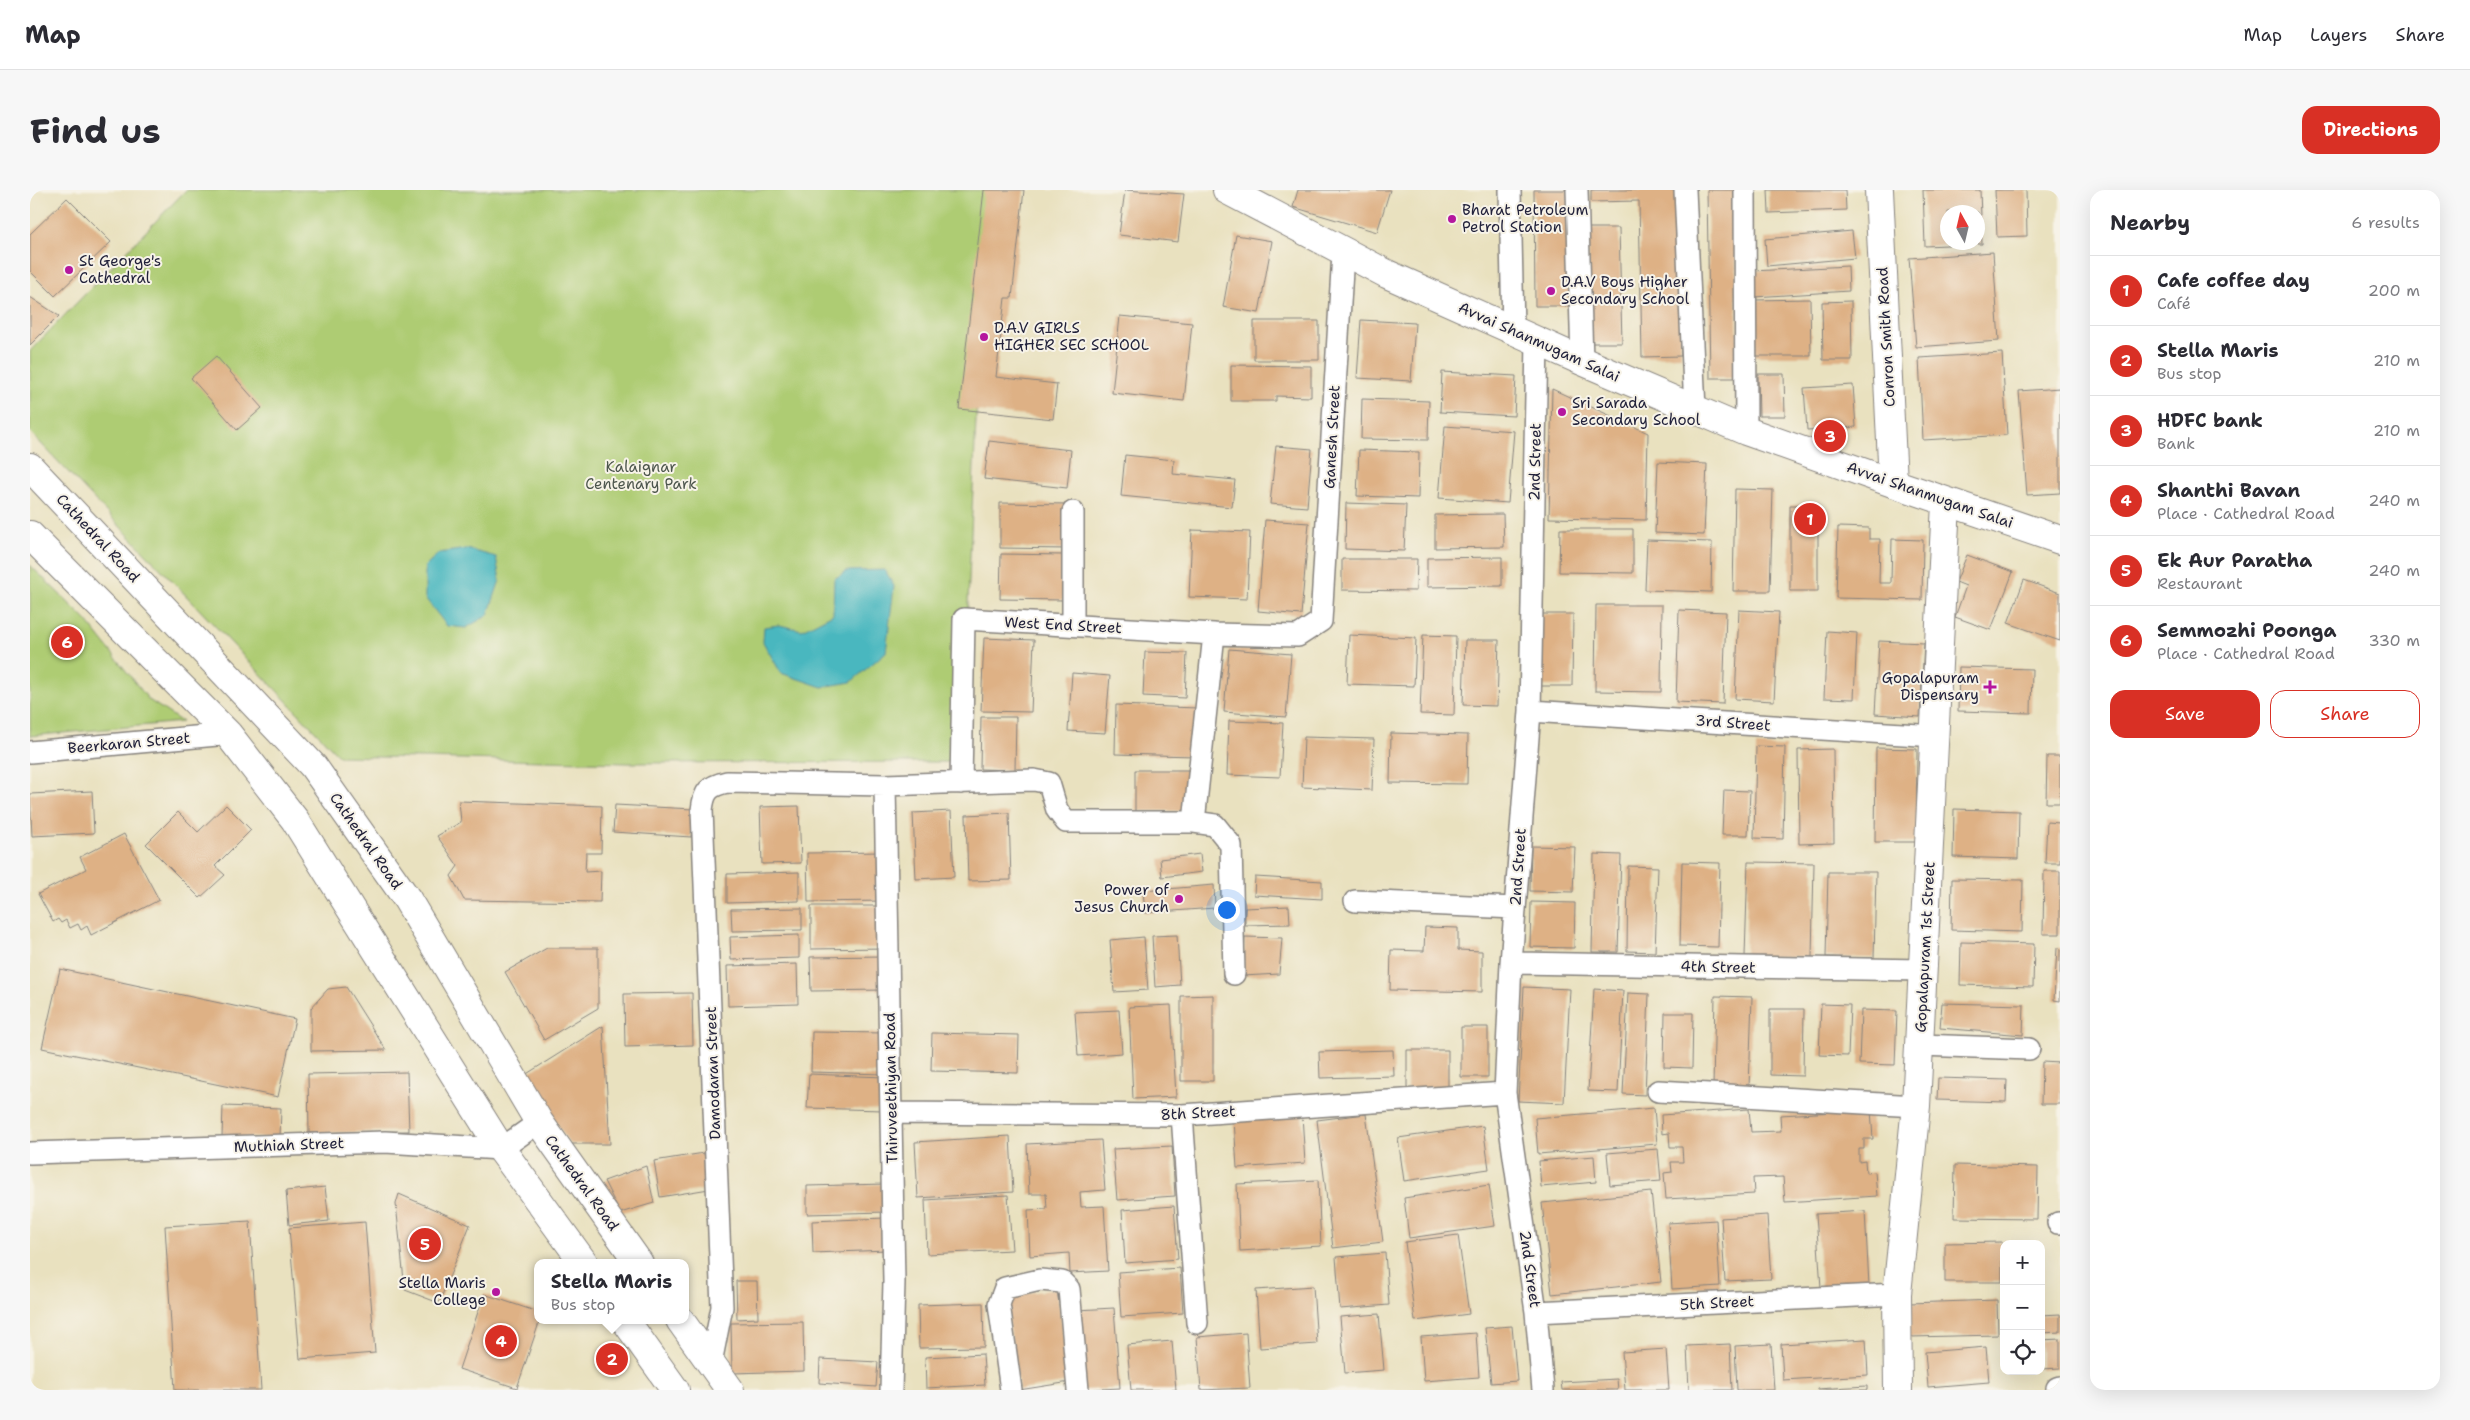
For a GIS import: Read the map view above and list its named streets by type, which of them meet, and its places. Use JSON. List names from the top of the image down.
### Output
{
  "streets": {
    "main road": [
      "Conron Smith Road",
      "Avvai Shanmugam Salai",
      "Cathedral Road",
      "Gopalapuram 1st Street"
    ],
    "street": [
      "Ganesh Street",
      "2nd Street",
      "West End Street",
      "3rd Street",
      "Beerkaran Street",
      "4th Street",
      "Damodaran Street",
      "Thiruveethiyan Road",
      "8th Street",
      "Muthiah Street",
      "5th Street"
    ]
  },
  "crossings": [
    ["Conron Smith Road", "Avvai Shanmugam Salai"],
    ["Avvai Shanmugam Salai", "Ganesh Street"],
    ["Avvai Shanmugam Salai", "2nd Street"],
    ["Avvai Shanmugam Salai", "Gopalapuram 1st Street"],
    ["Ganesh Street", "West End Street"],
    ["2nd Street", "3rd Street"],
    ["2nd Street", "4th Street"],
    ["2nd Street", "8th Street"],
    ["2nd Street", "5th Street"],
    ["3rd Street", "Gopalapuram 1st Street"],
    ["Gopalapuram 1st Street", "4th Street"],
    ["Gopalapuram 1st Street", "5th Street"],
    ["Damodaran Street", "Thiruveethiyan Road"],
    ["Thiruveethiyan Road", "8th Street"]
  ],
  "parks": ["Kalaignar Centenary Park"],
  "places": {
    "other": [
      "Bharat Petroleum Petrol Station",
      "St George's Cathedral",
      "D.A.V Boys Higher Secondary School",
      "D.A.V GIRLS HIGHER SEC SCHOOL",
      "Sri Sarada Secondary School",
      "Power of Jesus Church",
      "Stella Maris College"
    ],
    "health": ["Gopalapuram Dispensary"]
  },
  "north": "top",
  "page": {
    "header": "Map",
    "nav": ["Map", "Layers", "Share"],
    "buttons": [
      "Directions",
      ["Save", "Share"]
    ],
    "title": "Find us",
    "heading": ["Nearby", "6 results"],
    "list": [
      {
        "mark": "1",
        "name": "Cafe coffee day",
        "note": "Café",
        "value": "200 m"
      },
      {
        "mark": "2",
        "name": "Stella Maris",
        "note": "Bus stop",
        "value": "210 m"
      },
      {
        "mark": "3",
        "name": "HDFC bank",
        "note": "Bank",
        "value": "210 m"
      },
      {
        "mark": "4",
        "name": "Shanthi Bavan",
        "note": "Place · Cathedral Road",
        "value": "240 m"
      },
      {
        "mark": "5",
        "name": "Ek Aur Paratha",
        "note": "Restaurant",
        "value": "240 m"
      },
      {
        "mark": "6",
        "name": "Semmozhi Poonga",
        "note": "Place · Cathedral Road",
        "value": "330 m"
      }
    ],
    "pins": [
      "3",
      "1",
      "6",
      "5",
      "4",
      "2"
    ],
    "map_buttons": ["+", "−"],
    "popup": ["Stella Maris", "Bus stop"]
  }
}
